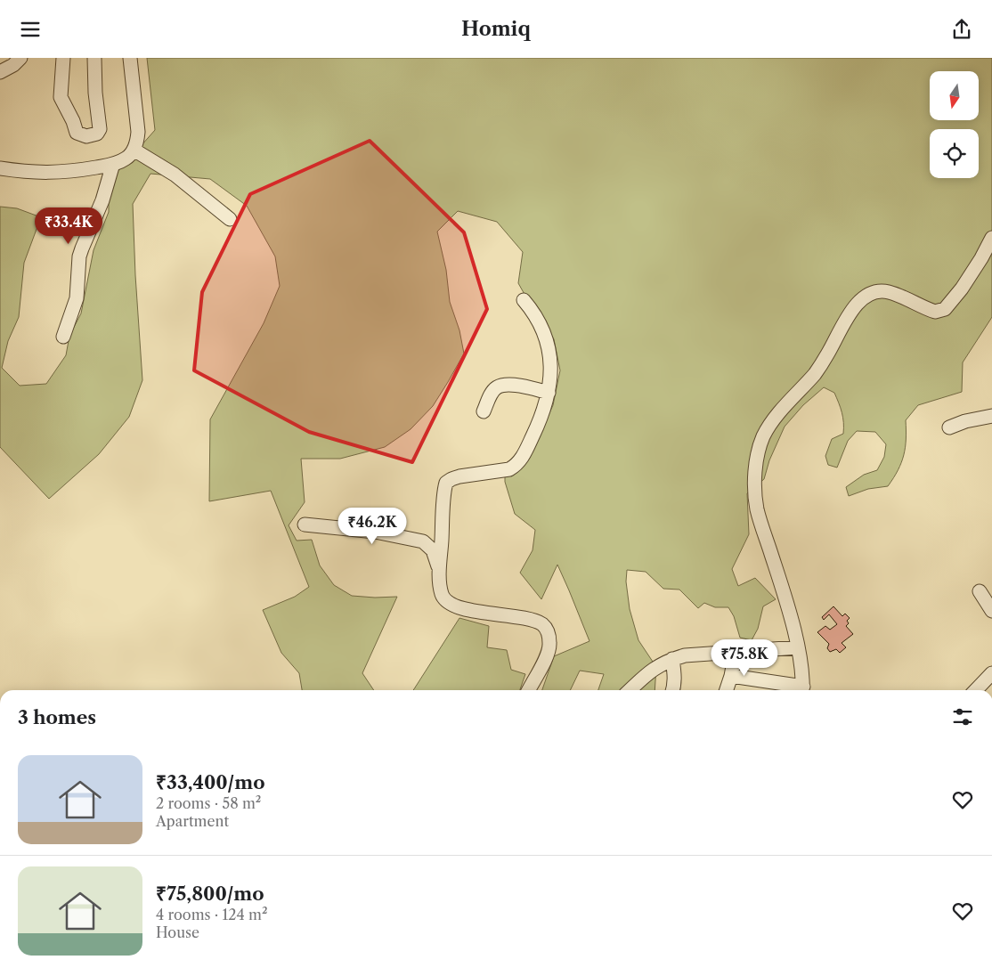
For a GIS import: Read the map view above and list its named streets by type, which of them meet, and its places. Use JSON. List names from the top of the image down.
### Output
{
  "north": "bottom",
  "page": {
    "header": "Homiq",
    "price": ["₹33.4K", "₹46.2K", "₹75.8K"],
    "heading": "3 homes",
    "list": [
      {
        "name": "₹33,400/mo",
        "note": "2 rooms · 58 m² · Apartment"
      },
      {
        "name": "₹75,800/mo",
        "note": "4 rooms · 124 m² · House"
      }
    ]
  }
}
